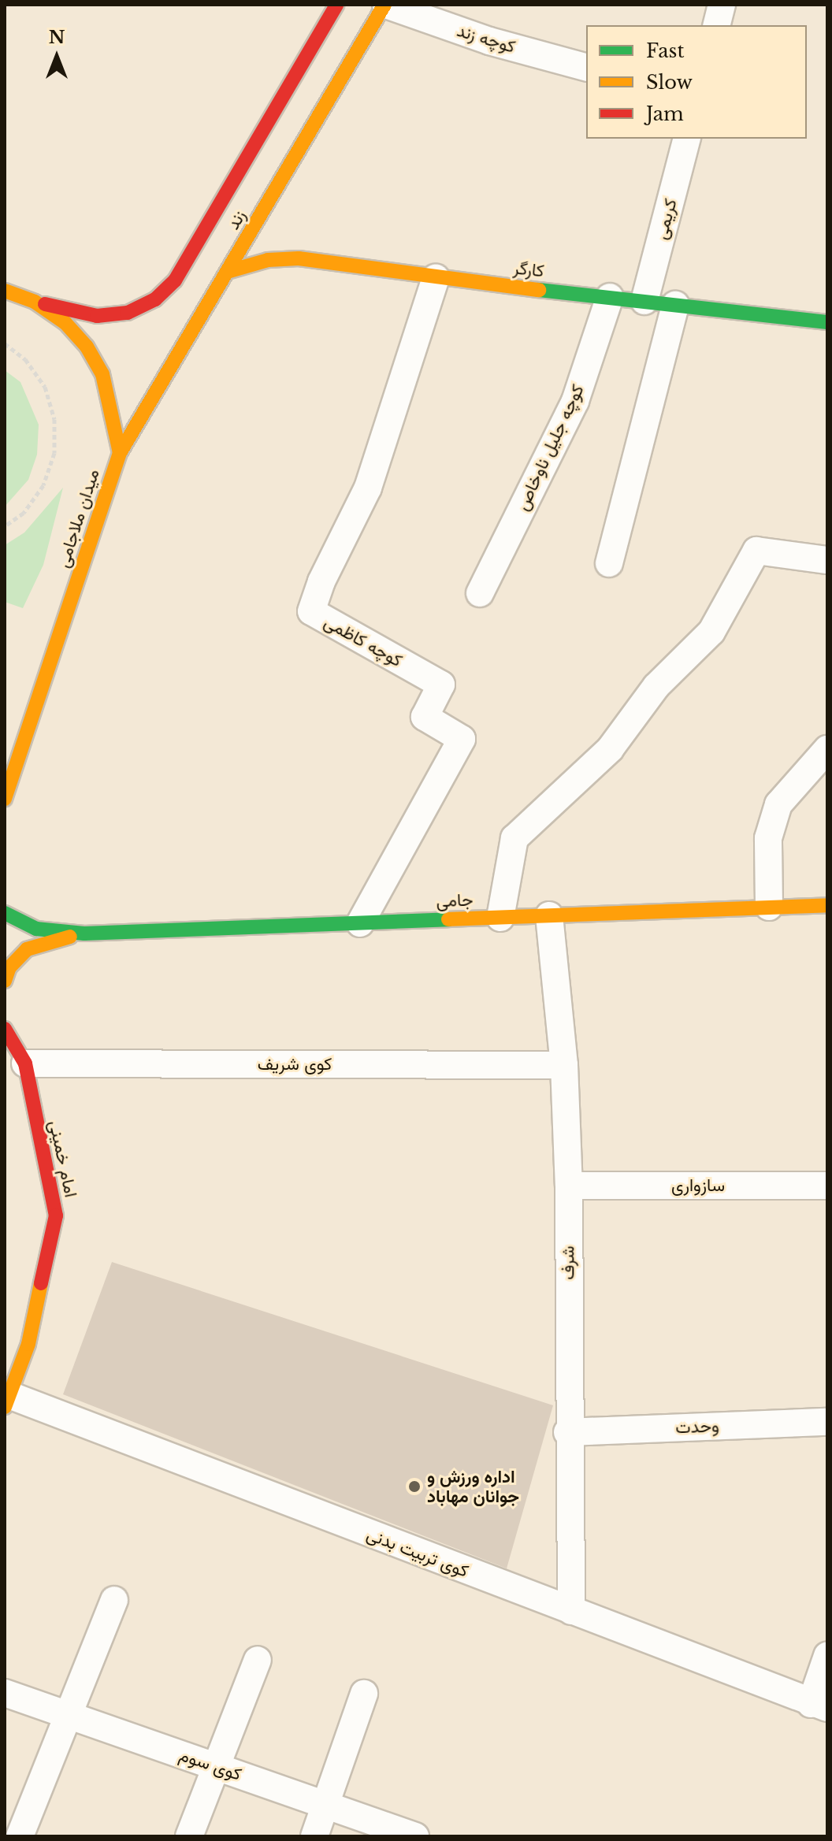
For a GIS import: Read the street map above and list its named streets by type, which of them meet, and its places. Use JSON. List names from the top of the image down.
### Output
{
  "streets": {
    "main road": [
      "زند",
      "کارگر",
      "میدان ملاجامی",
      "جامی",
      "امام خمینی"
    ],
    "street": [
      "کوچه زند",
      "کریمی",
      "کوچه جلیل ناوخاص",
      "کوچه کاظمی",
      "کوی شریف",
      "سازواری",
      "شرف",
      "وحدت",
      "کوی تربیت بدنی",
      "کوی سوم"
    ]
  },
  "crossings": [
    ["کوچه زند", "زند"],
    ["کریمی", "کارگر"],
    ["زند", "کارگر"],
    ["زند", "میدان ملاجامی"],
    ["کارگر", "کوچه جلیل ناوخاص"],
    ["کارگر", "کوچه کاظمی"],
    ["کوچه کاظمی", "جامی"],
    ["جامی", "شرف"],
    ["کوی شریف", "امام خمینی"],
    ["کوی شریف", "شرف"],
    ["امام خمینی", "کوی تربیت بدنی"],
    ["سازواری", "شرف"],
    ["شرف", "وحدت"],
    ["شرف", "کوی تربیت بدنی"]
  ],
  "places": ["اداره ورزش و جوانان مهاباد"],
  "legend": ["Fast", "Slow", "Jam"],
  "north": "top"
}
